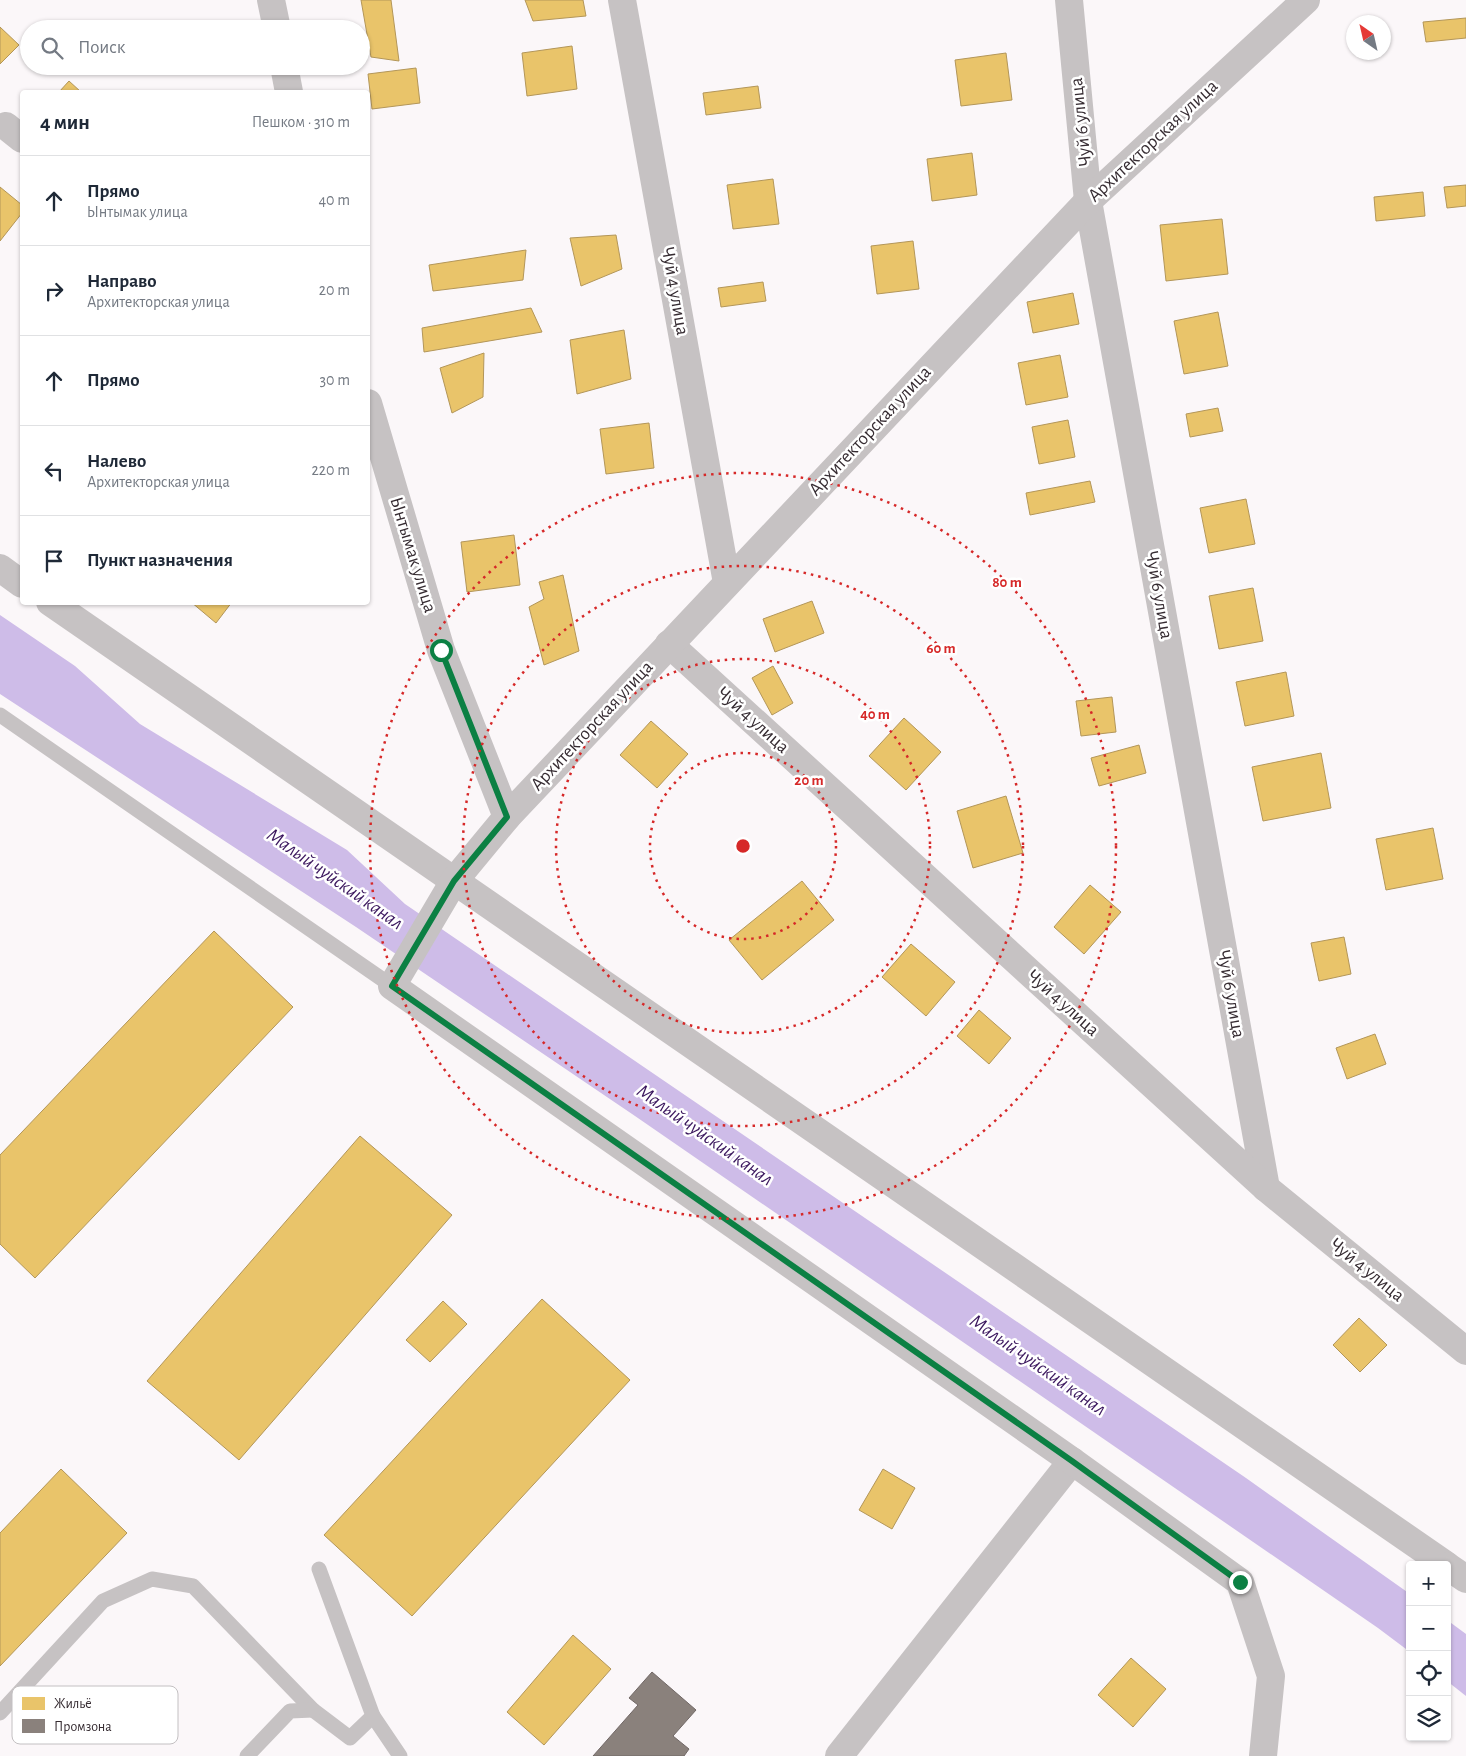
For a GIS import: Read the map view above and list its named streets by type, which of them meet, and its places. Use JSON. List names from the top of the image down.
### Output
{
  "streets": {
    "street": [
      "Чуй 6 улица",
      "Архитекторская улица",
      "Чуй 4 улица",
      "Ынтымак улица"
    ]
  },
  "crossings": [
    ["Чуй 6 улица", "Архитекторская улица"],
    ["Чуй 6 улица", "Чуй 4 улица"],
    ["Архитекторская улица", "Чуй 4 улица"],
    ["Архитекторская улица", "Ынтымак улица"]
  ],
  "water": ["Малый чуйский канал"],
  "legend": ["Жильё", "Промзона"],
  "north": "top left",
  "page": {
    "search": "Поиск",
    "heading": ["4 мин", "Пешком · 310 m"],
    "list": [
      ["Прямо", "Ынтымак улица", "40 m"],
      ["Направо", "Архитекторская улица", "20 m"],
      ["Прямо", "30 m"],
      ["Налево", "Архитекторская улица", "220 m"],
      "Пункт назначения"
    ],
    "map_buttons": ["+", "−"]
  },
  "rings": [
    "80 m",
    "60 m",
    "40 m",
    "20 m"
  ]
}
